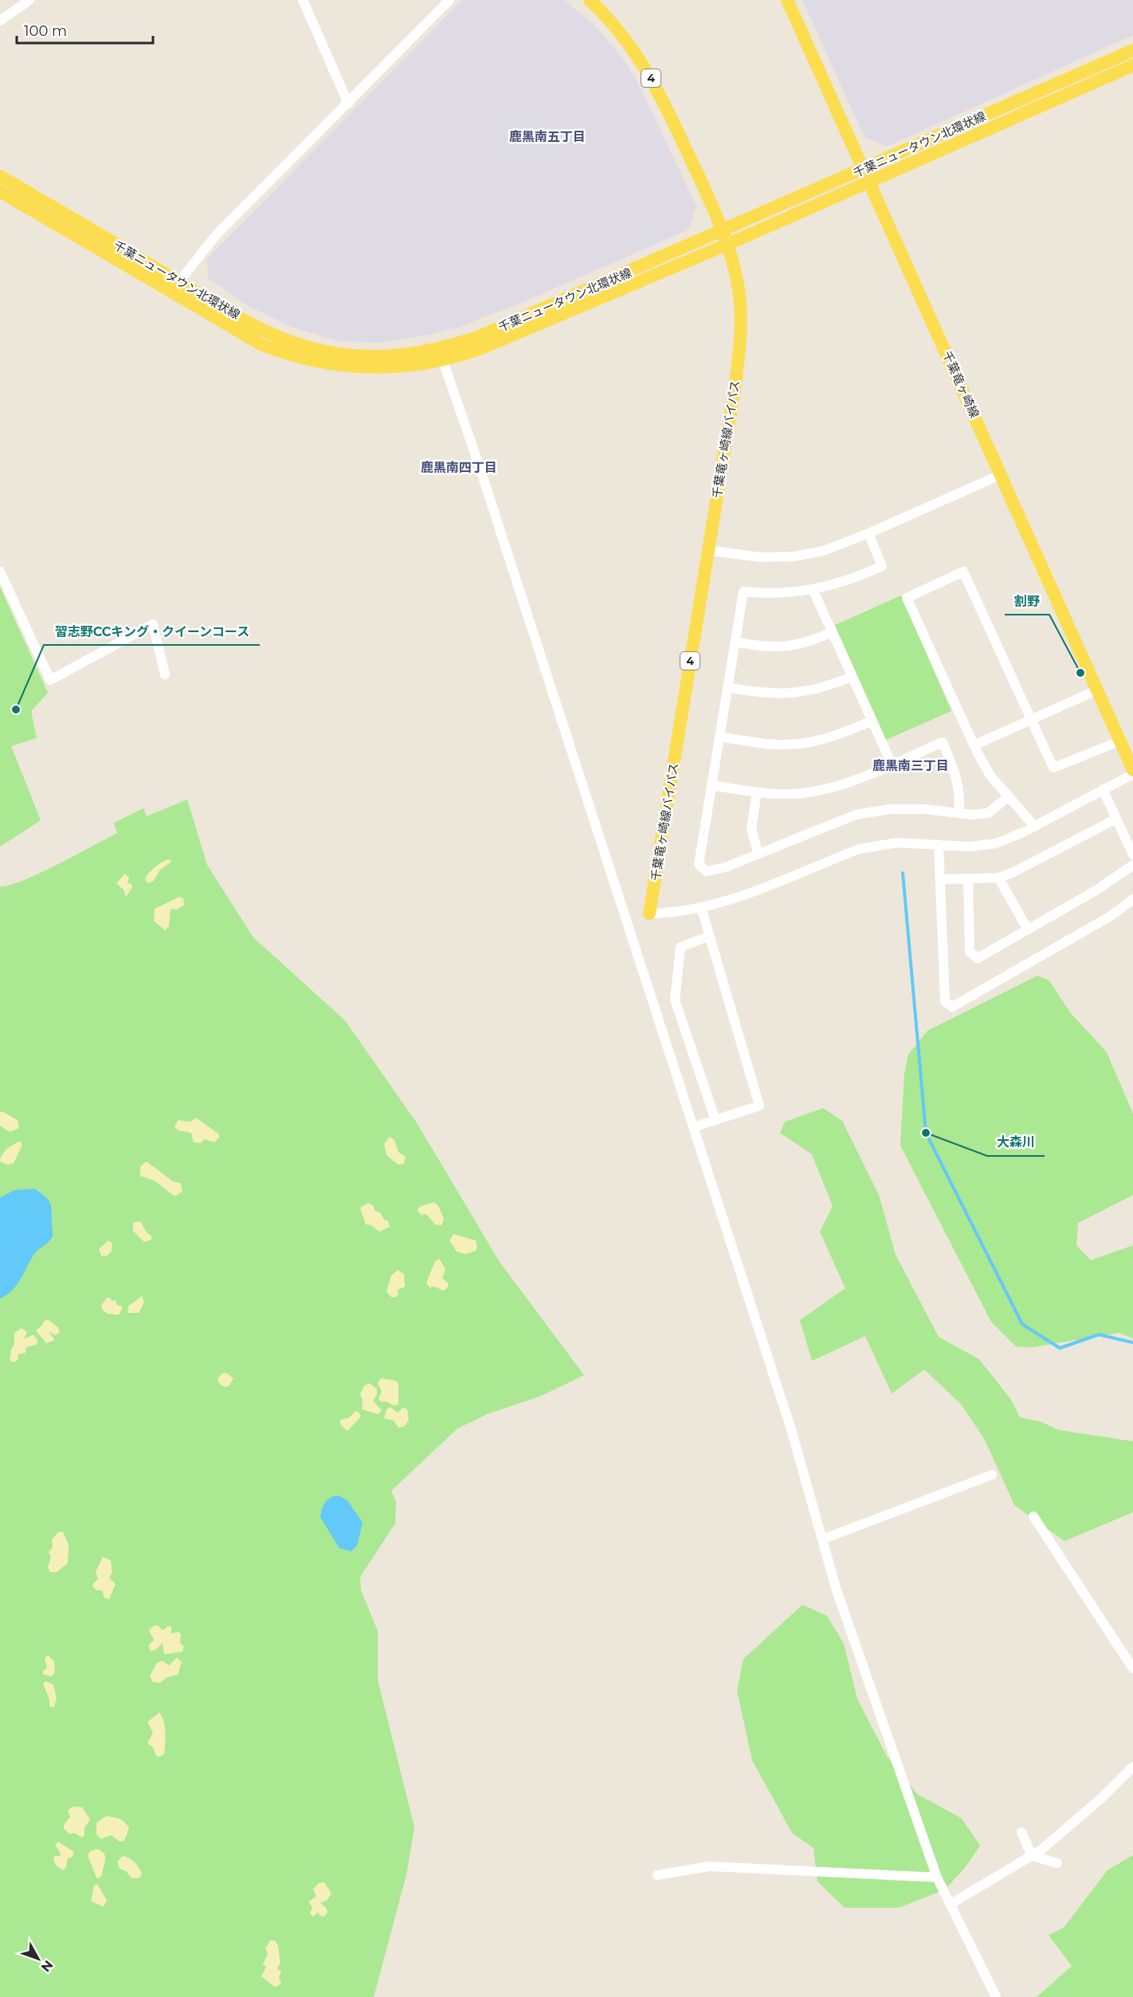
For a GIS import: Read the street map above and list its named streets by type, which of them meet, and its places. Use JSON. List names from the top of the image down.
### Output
{
  "streets": {
    "main road": [
      "4",
      "千葉ニュータウン北環状線",
      "千葉竜ヶ崎線",
      "千葉竜ヶ崎線バイパス"
    ]
  },
  "crossings": [
    ["千葉ニュータウン北環状線", "千葉竜ヶ崎線"],
    ["千葉ニュータウン北環状線", "千葉竜ヶ崎線バイパス"]
  ],
  "districts": ["鹿黒南五丁目", "鹿黒南四丁目", "鹿黒南三丁目"],
  "places": ["割野", "習志野CCキング・クイーンコース", "大森川"],
  "scale_bar": "100 m",
  "north": "bottom right"
}
